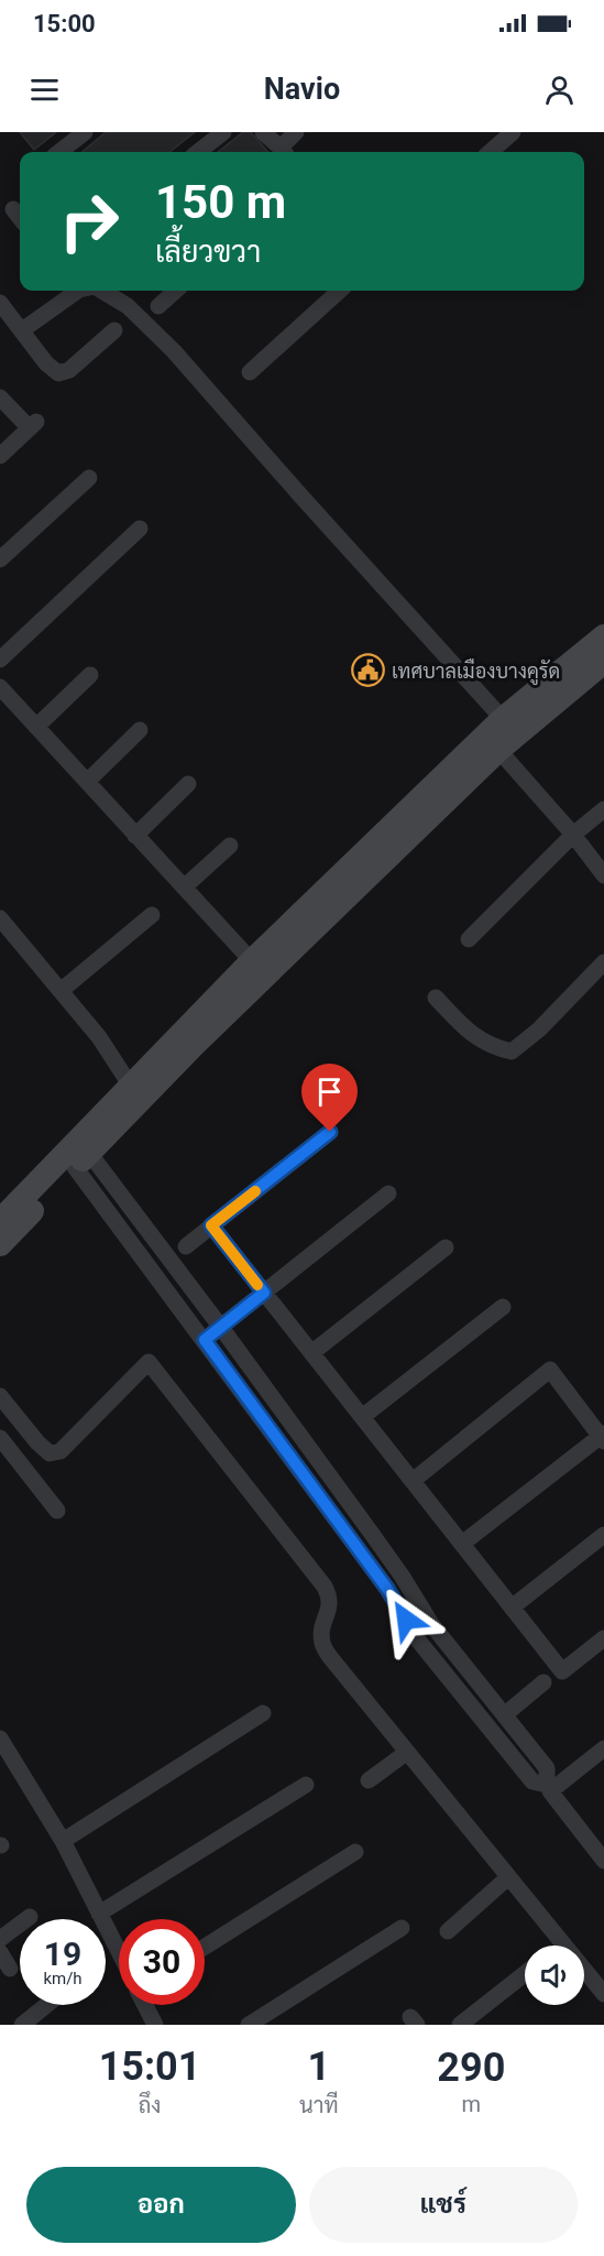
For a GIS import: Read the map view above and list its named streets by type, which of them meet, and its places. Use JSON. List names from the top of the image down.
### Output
{
  "places": {
    "public building": ["เทศบาลเมืองบางคูรัด"]
  },
  "page": {
    "status": "15:00",
    "header": "Navio",
    "turn": ["150 m", "เลี้ยวขวา"],
    "speed": "19 km/h",
    "limit": "30",
    "eta": [
      "15:01",
      "ถึง",
      "1",
      "นาที",
      "290",
      "m"
    ],
    "buttons": ["ออก", "แชร์"]
  }
}
